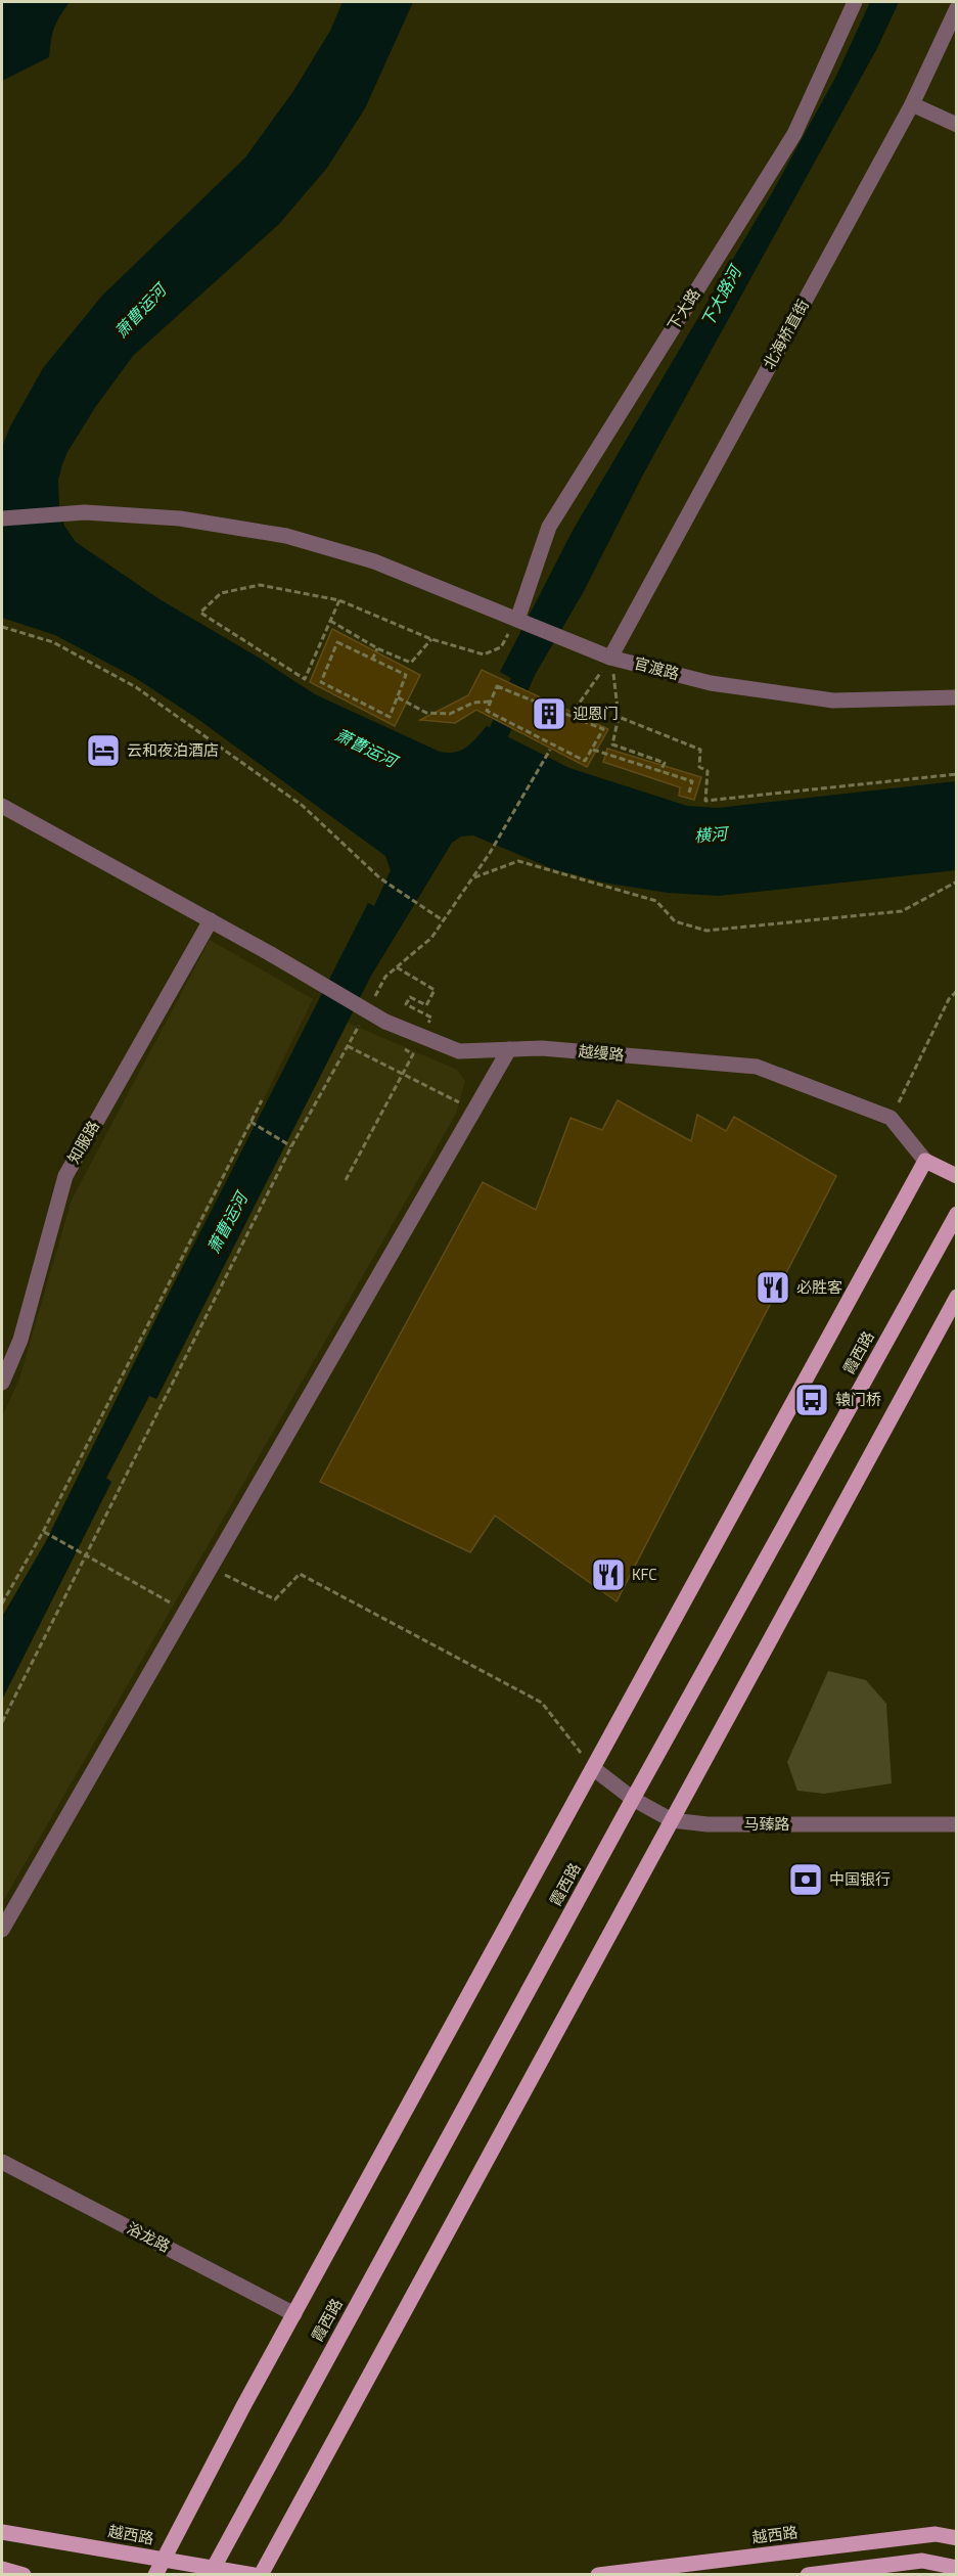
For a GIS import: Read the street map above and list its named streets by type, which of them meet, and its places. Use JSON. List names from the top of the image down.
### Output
{
  "streets": {
    "main road": ["霞西路", "越西路"],
    "street": [
      "下大路",
      "北海桥直街",
      "官渡路",
      "越缦路",
      "知服路",
      "马臻路",
      "浴龙路"
    ]
  },
  "crossings": [
    ["下大路", "官渡路"],
    ["北海桥直街", "官渡路"],
    ["越缦路", "知服路"],
    ["霞西路", "马臻路"],
    ["霞西路", "越西路"]
  ],
  "water": ["下大路河", "萧曹运河", "横河"],
  "places": {
    "building": ["迎恩门"],
    "hotel": ["云和夜泊酒店"],
    "restaurant": ["必胜客", "KFC"],
    "bus stop": ["辕门桥"],
    "bank": ["中国银行"]
  }
}
